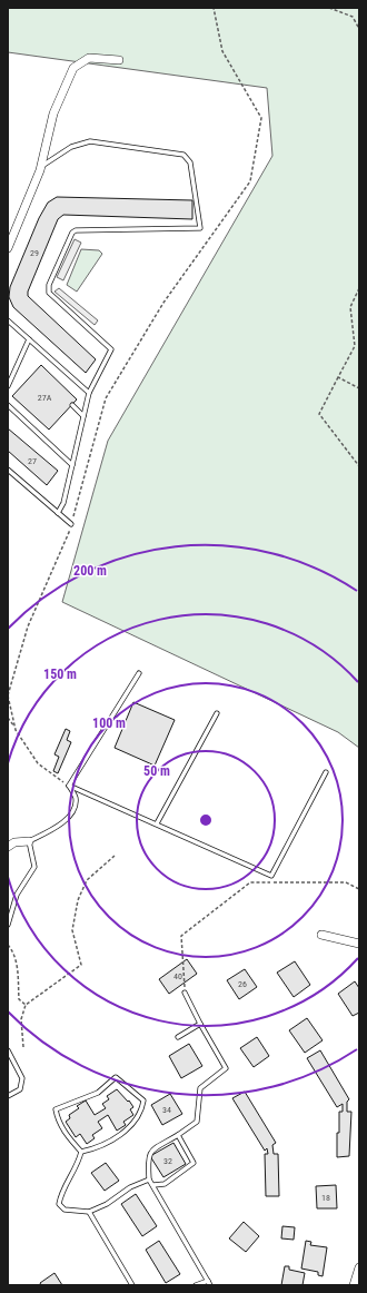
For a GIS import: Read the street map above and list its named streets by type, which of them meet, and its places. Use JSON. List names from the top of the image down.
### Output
{
  "house_numbers": [
    "29",
    "27А",
    "27",
    "40",
    "26",
    "34",
    "32",
    "18"
  ],
  "rings": [
    "200 m",
    "150 m",
    "100 m",
    "50 m"
  ]
}
